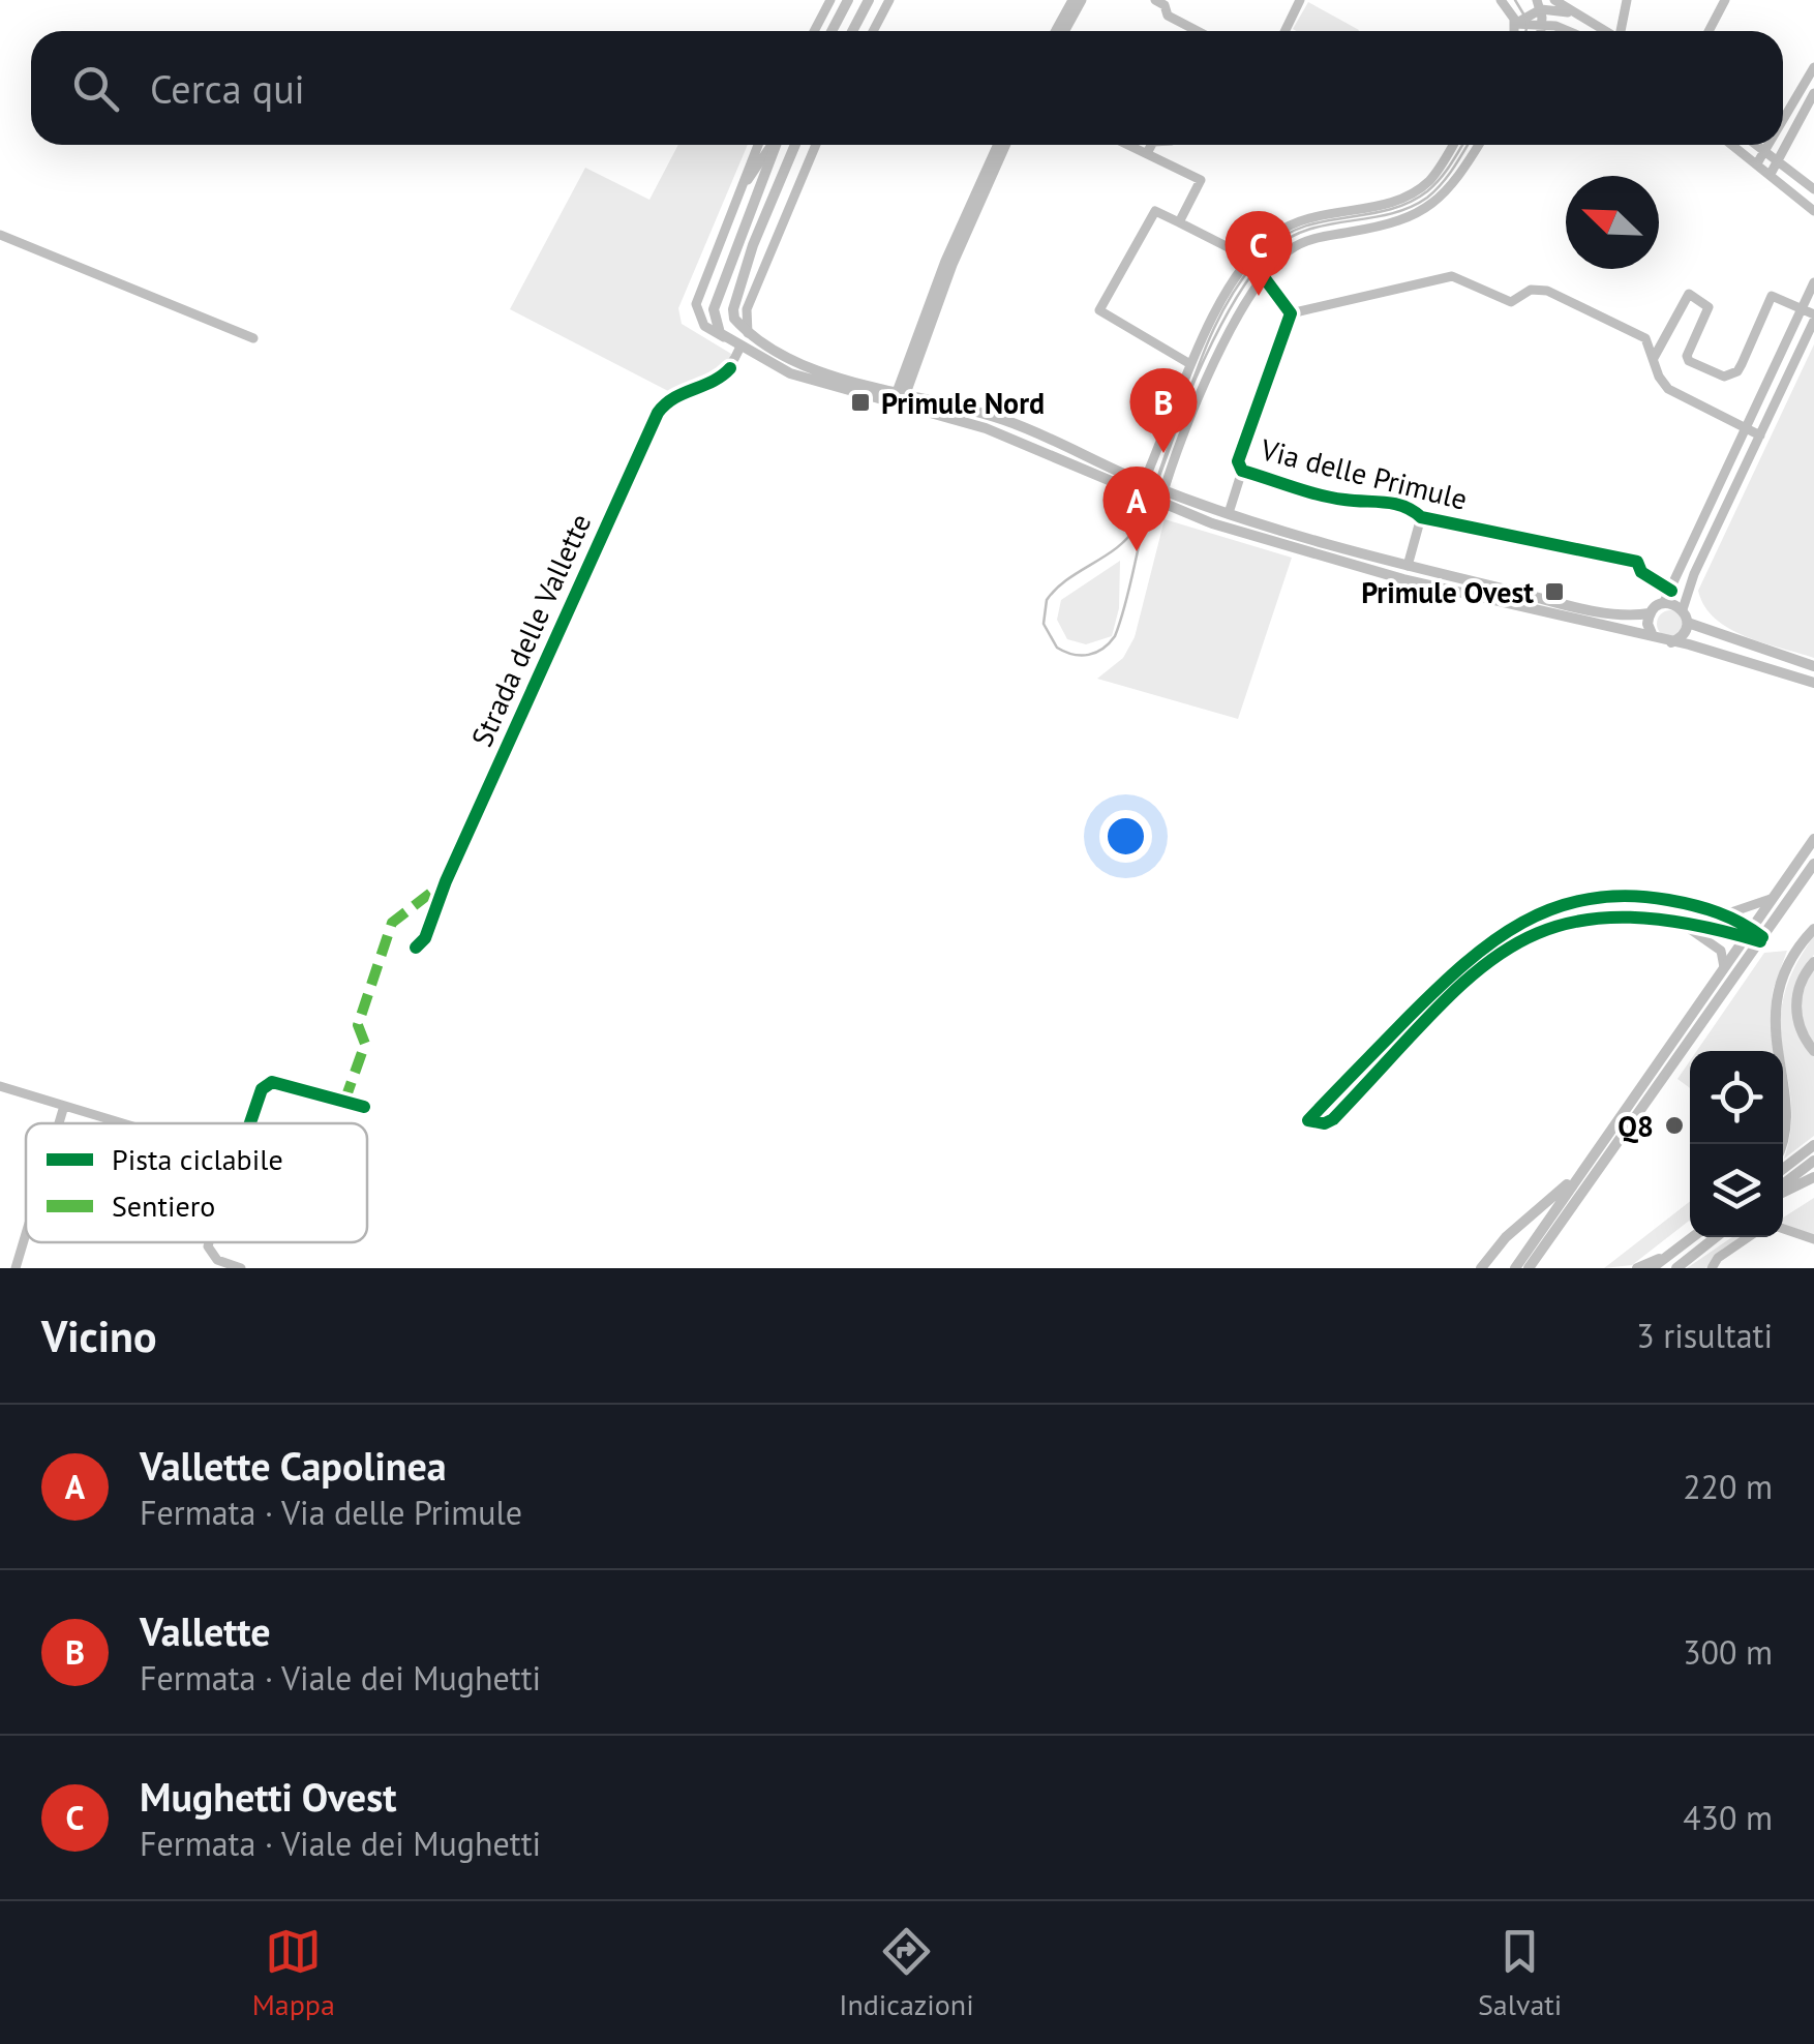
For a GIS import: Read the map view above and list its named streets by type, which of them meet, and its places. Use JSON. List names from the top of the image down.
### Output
{
  "streets": {
    "street": ["Via delle Primule", "Strada delle Vallette"]
  },
  "places": {
    "transit": ["Primule Nord", "Primule Ovest"],
    "other": ["Q8"]
  },
  "legend": ["Pista ciclabile", "Sentiero"],
  "north": "top left",
  "page": {
    "search": "Cerca qui",
    "pins": ["C", "B", "A"],
    "heading": ["Vicino", "3 risultati"],
    "list": [
      {
        "mark": "A",
        "name": "Vallette Capolinea",
        "note": "Fermata · Via delle Primule",
        "value": "220 m"
      },
      {
        "mark": "B",
        "name": "Vallette",
        "note": "Fermata · Viale dei Mughetti",
        "value": "300 m"
      },
      {
        "mark": "C",
        "name": "Mughetti Ovest",
        "note": "Fermata · Viale dei Mughetti",
        "value": "430 m"
      }
    ],
    "nav": ["Mappa", "Indicazioni", "Salvati"]
  }
}
